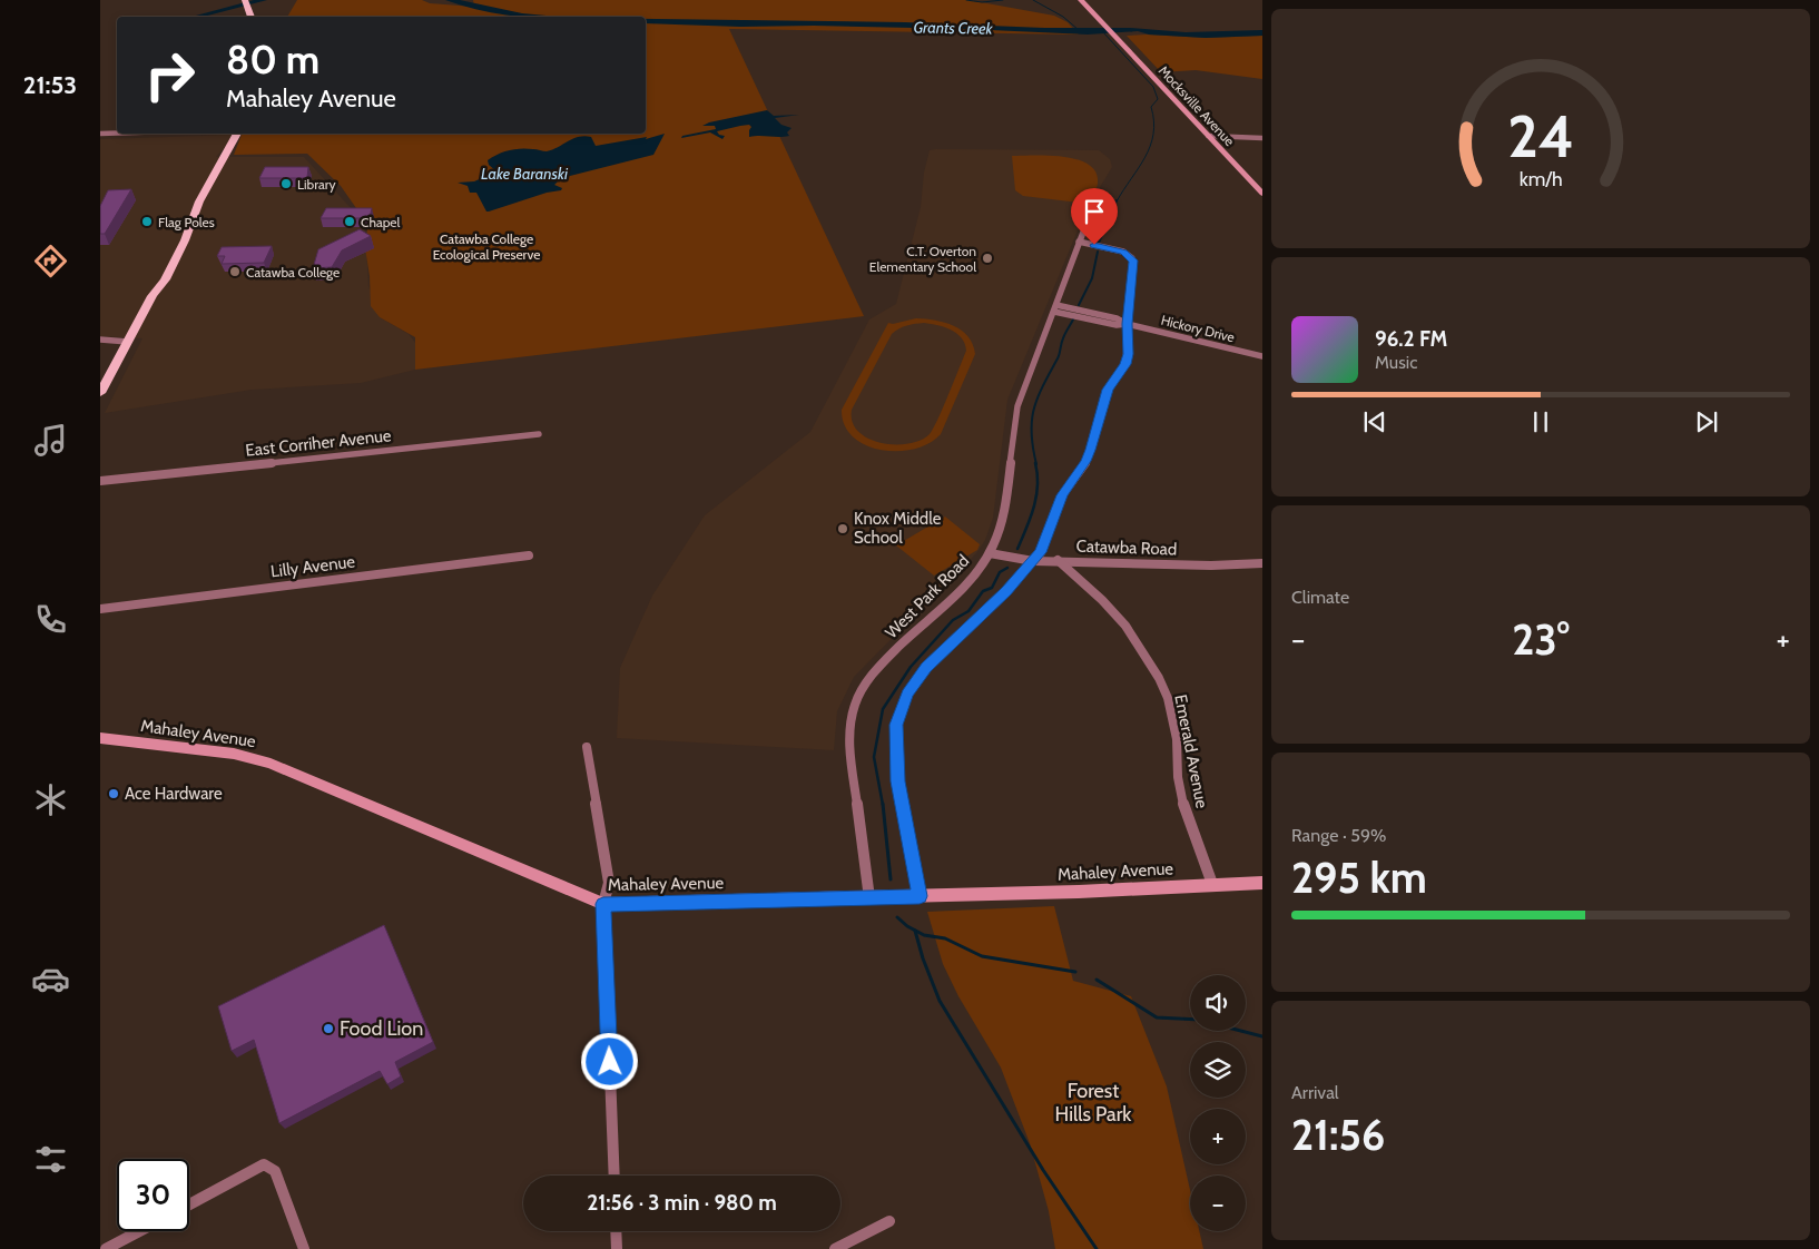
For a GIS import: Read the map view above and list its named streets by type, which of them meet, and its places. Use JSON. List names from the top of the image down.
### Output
{
  "streets": {
    "street": [
      "Mocksville Avenue",
      "Hickory Drive",
      "East Corriher Avenue",
      "Catawba Road",
      "Lilly Avenue",
      "West Park Road",
      "Mahaley Avenue",
      "Emerald Avenue"
    ]
  },
  "crossings": [
    ["Hickory Drive", "West Park Road"],
    ["Catawba Road", "West Park Road"],
    ["Catawba Road", "Emerald Avenue"],
    ["West Park Road", "Mahaley Avenue"],
    ["Mahaley Avenue", "Emerald Avenue"]
  ],
  "water": ["Grants Creek", "Lake Baranski"],
  "parks": ["Catawba College Ecological Preserve", "Forest Hills Park"],
  "places": [
    "Library",
    "Flag Poles",
    "Chapel",
    "C.T. Overton Elementary School",
    "Catawba College",
    "Knox Middle School",
    "Ace Hardware",
    "Food Lion"
  ],
  "page": {
    "tabs": "21:53",
    "turn": ["80 m", "Mahaley Avenue"],
    "song": ["96.2 FM", "Music"],
    "tile": [
      "Climate",
      ["Range · 59%", "295 km"],
      ["Arrival", "21:56"]
    ],
    "heat": ["−", "23°", "+"],
    "map_buttons": ["+", "−"],
    "limit": "30",
    "trip": "21:56 · 3 min · 980 m",
    "gauge": ["24", "km/h"]
  }
}
